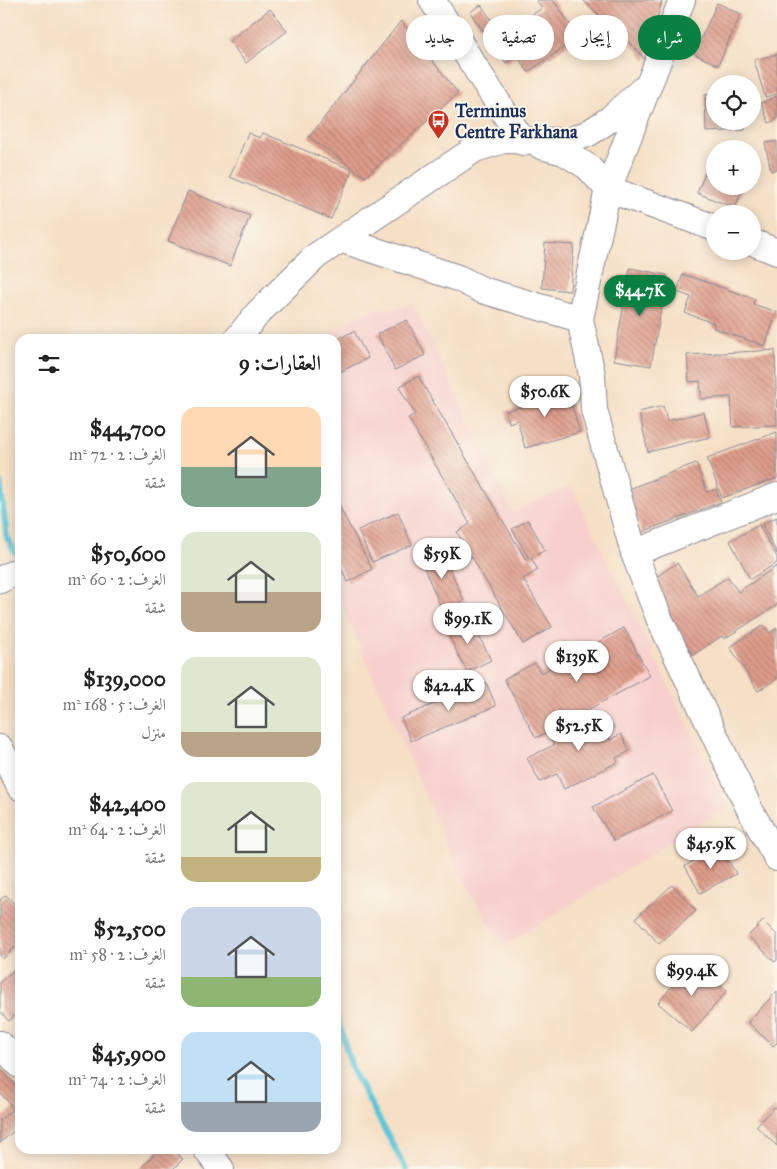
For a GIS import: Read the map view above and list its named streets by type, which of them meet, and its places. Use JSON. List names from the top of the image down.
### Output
{
  "places": {
    "bus stop": ["Terminus Centre Farkhana"]
  },
  "page": {
    "chip": [
      "شراء",
      "إيجار",
      "تصفية",
      "جديد"
    ],
    "map_buttons": ["+", "−"],
    "price": [
      "$44.7K",
      "$50.6K",
      "$59K",
      "$99.1K",
      "$139K",
      "$42.4K",
      "$52.5K",
      "$45.9K",
      "$99.4K"
    ],
    "heading": "العقارات: 9",
    "list": [
      {
        "name": "$44,700",
        "note": "الغرف: 2 · 72 m² · شقة"
      },
      {
        "name": "$50,600",
        "note": "الغرف: 2 · 60 m² · شقة"
      },
      {
        "name": "$139,000",
        "note": "الغرف: 5 · 168 m² · منزل"
      },
      {
        "name": "$42,400",
        "note": "الغرف: 2 · 64 m² · شقة"
      },
      {
        "name": "$52,500",
        "note": "الغرف: 2 · 58 m² · شقة"
      },
      {
        "name": "$45,900",
        "note": "الغرف: 2 · 74 m² · شقة"
      }
    ]
  }
}
